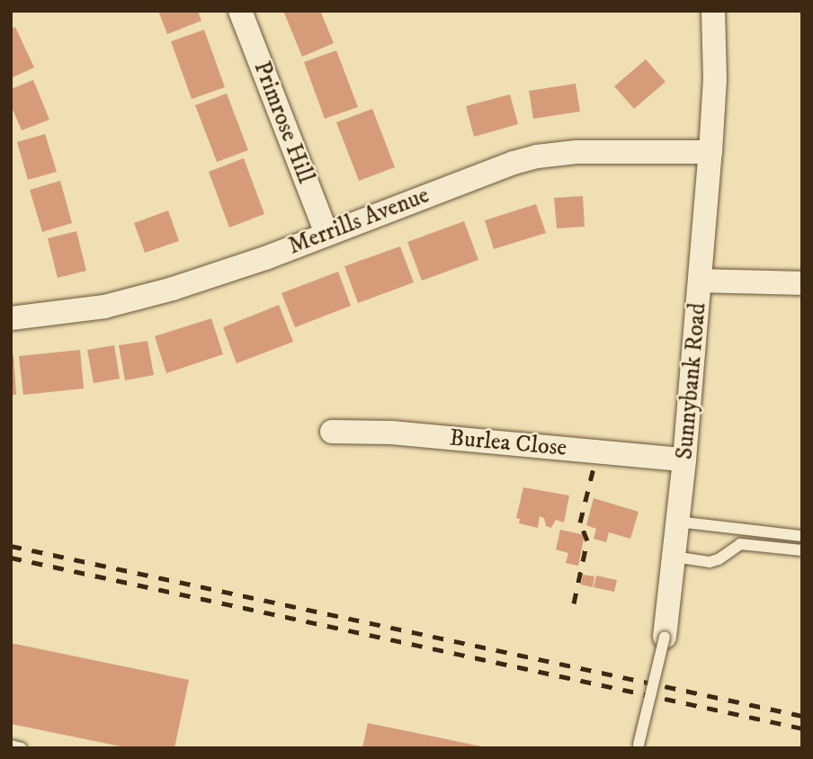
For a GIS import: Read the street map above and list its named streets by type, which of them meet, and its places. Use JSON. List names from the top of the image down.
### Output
{
  "streets": {
    "street": [
      "Primrose Hill",
      "Merrills Avenue",
      "Sunnybank Road",
      "Burlea Close"
    ]
  },
  "crossings": [
    ["Primrose Hill", "Merrills Avenue"],
    ["Merrills Avenue", "Sunnybank Road"],
    ["Sunnybank Road", "Burlea Close"]
  ]
}
